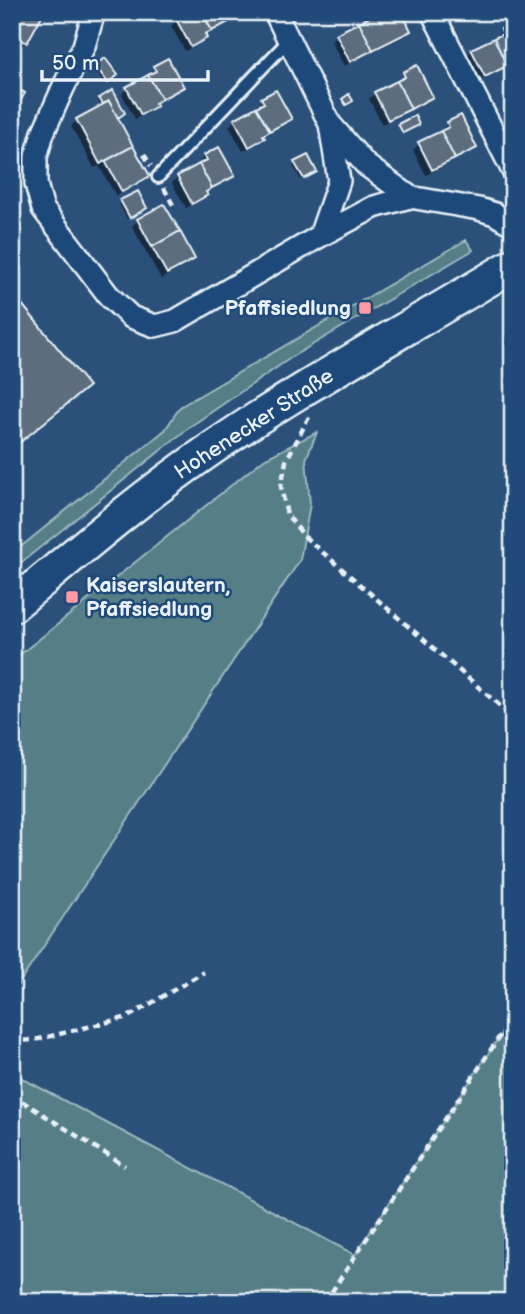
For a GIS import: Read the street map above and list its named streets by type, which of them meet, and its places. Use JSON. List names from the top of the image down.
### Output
{
  "streets": {
    "main road": ["Hohenecker Straße"]
  },
  "places": {
    "transit": ["Pfaffsiedlung", "Kaiserslautern, Pfaffsiedlung"]
  },
  "scale_bar": "50 m"
}
